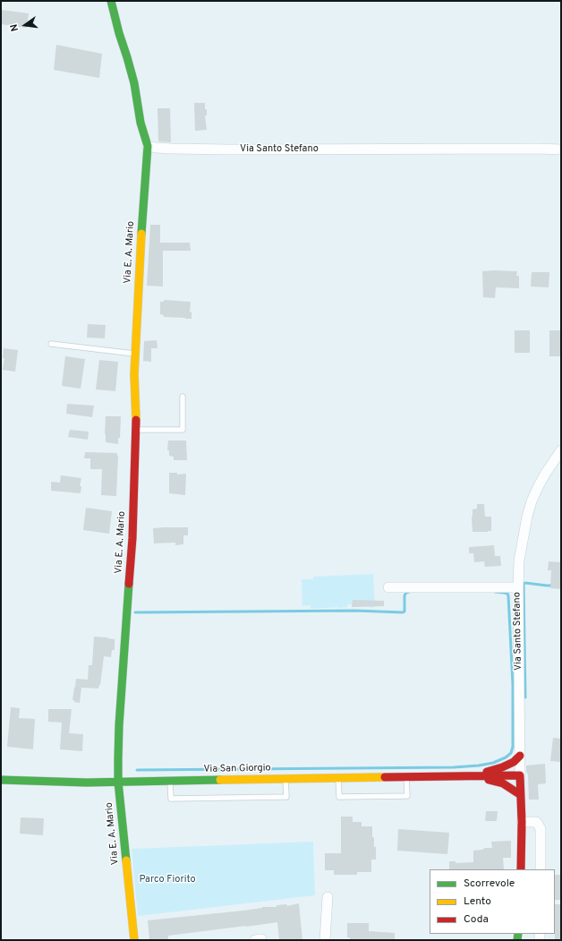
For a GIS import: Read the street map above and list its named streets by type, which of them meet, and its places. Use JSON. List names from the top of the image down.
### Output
{
  "streets": {
    "street": ["Via Santo Stefano", "Via E. A. Mario", "Via San Giorgio"]
  },
  "crossings": [
    ["Via Santo Stefano", "Via E. A. Mario"],
    ["Via Santo Stefano", "Via San Giorgio"],
    ["Via E. A. Mario", "Via San Giorgio"]
  ],
  "parks": ["Parco Fiorito"],
  "legend": ["Scorrevole", "Lento", "Coda"],
  "north": "left"
}
